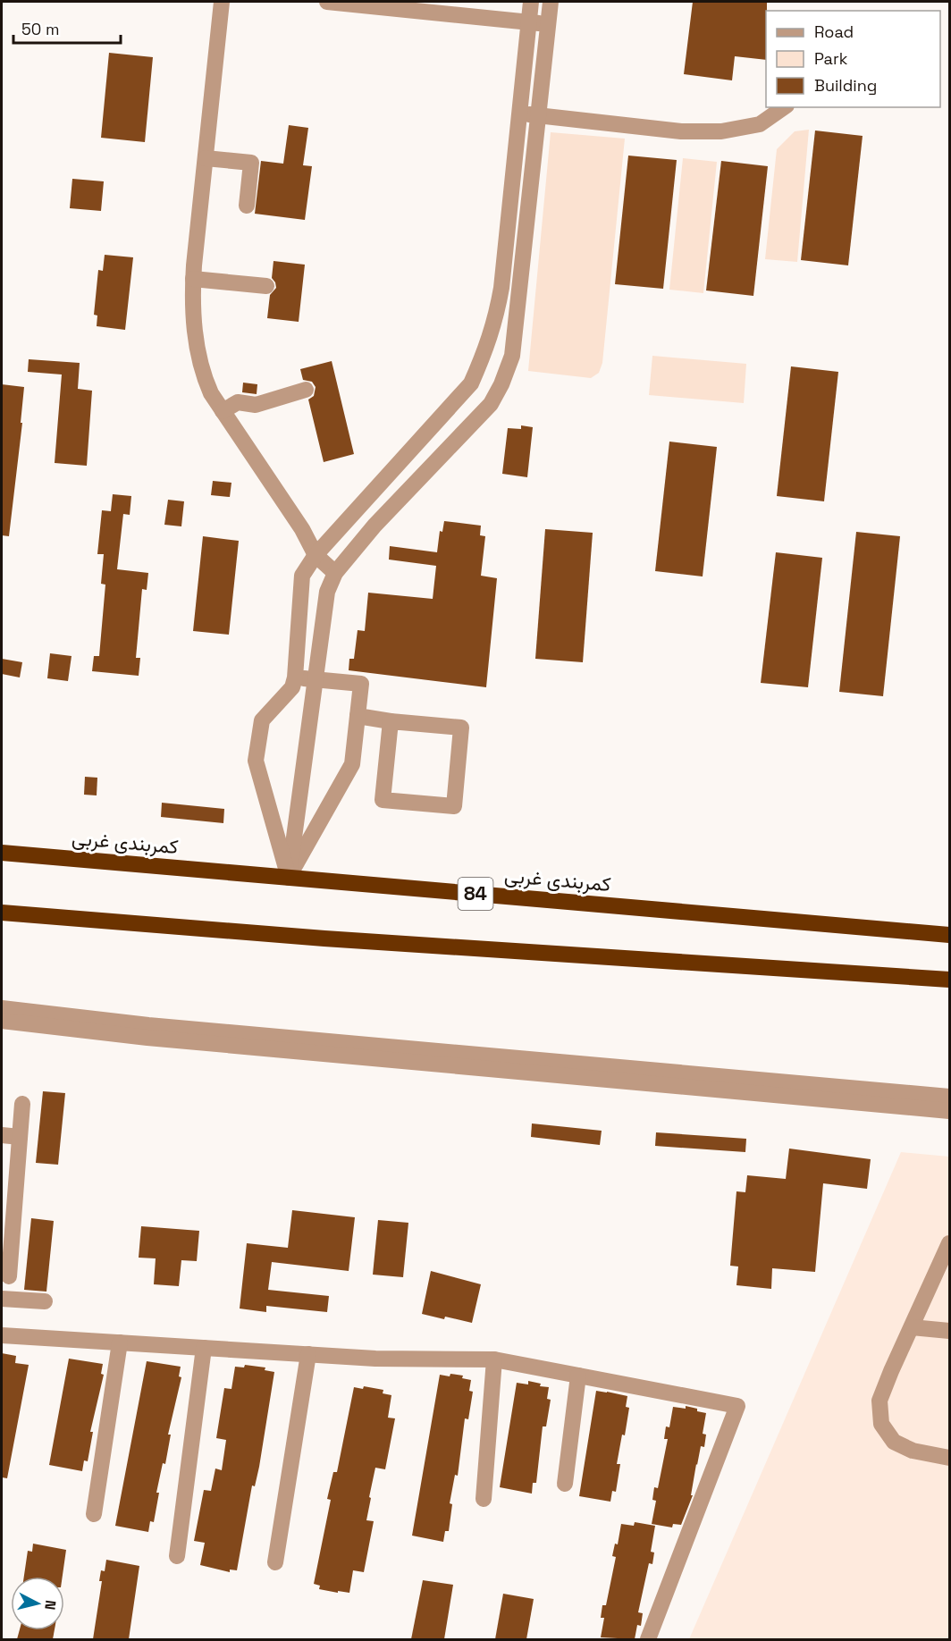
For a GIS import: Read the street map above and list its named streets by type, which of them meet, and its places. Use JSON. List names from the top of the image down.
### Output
{
  "streets": {
    "highway": ["کمربندی غربی", "84"]
  },
  "legend": ["Road", "Park", "Building"],
  "scale_bar": "50 m",
  "north": "right"
}
